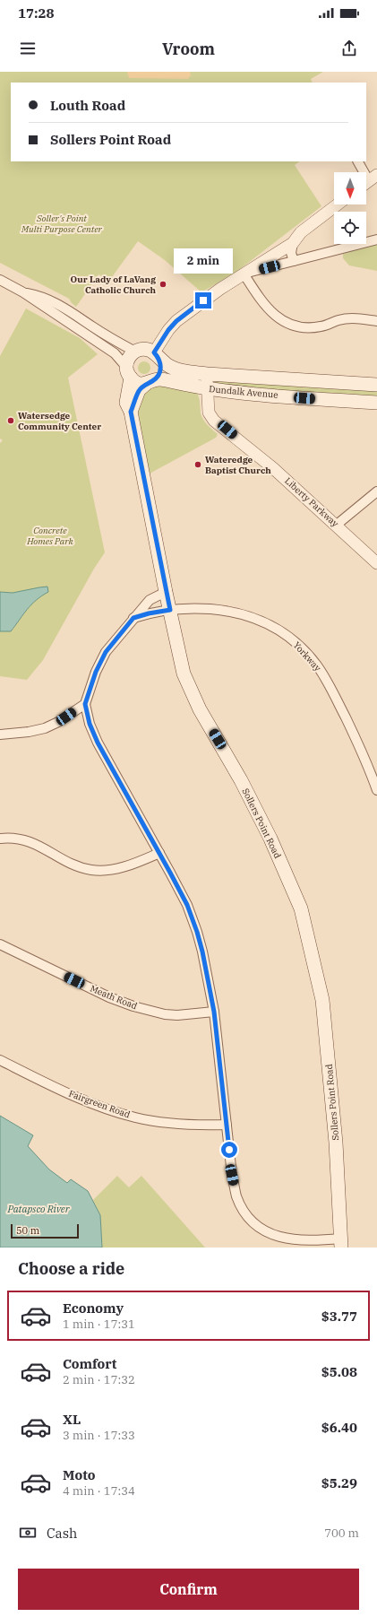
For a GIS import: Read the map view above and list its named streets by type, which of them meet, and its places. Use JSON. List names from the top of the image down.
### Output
{
  "streets": {
    "main road": ["Dundalk Avenue", "Sollers Point Road"],
    "street": [
      "Liberty Parkway",
      "Yorkway",
      "Meath Road",
      "Fairgreen Road"
    ]
  },
  "crossings": [
    ["Dundalk Avenue", "Liberty Parkway"],
    ["Dundalk Avenue", "Sollers Point Road"],
    ["Yorkway", "Sollers Point Road"]
  ],
  "water": ["Patapsco River"],
  "parks": ["Soller's Point Multi Purpose Center", "Concrete Homes Park"],
  "places": ["Our Lady of LaVang Catholic Church", "Watersedge Community Center", "Wateredge Baptist Church"],
  "scale_bar": "50 m",
  "north": "bottom",
  "page": {
    "status": "17:28",
    "header": "Vroom",
    "banner": ["Louth Road", "Sollers Point Road"],
    "bubble": "2 min",
    "scale": "50 m",
    "heading": "Choose a ride",
    "list": [
      {
        "name": "Economy",
        "note": "1 min · 17:31",
        "value": "$3.77"
      },
      {
        "name": "Comfort",
        "note": "2 min · 17:32",
        "value": "$5.08"
      },
      {
        "name": "XL",
        "note": "3 min · 17:33",
        "value": "$6.40"
      },
      {
        "name": "Moto",
        "note": "4 min · 17:34",
        "value": "$5.29"
      }
    ],
    "pay": ["Cash", "700 m"],
    "buttons": "Confirm"
  }
}
